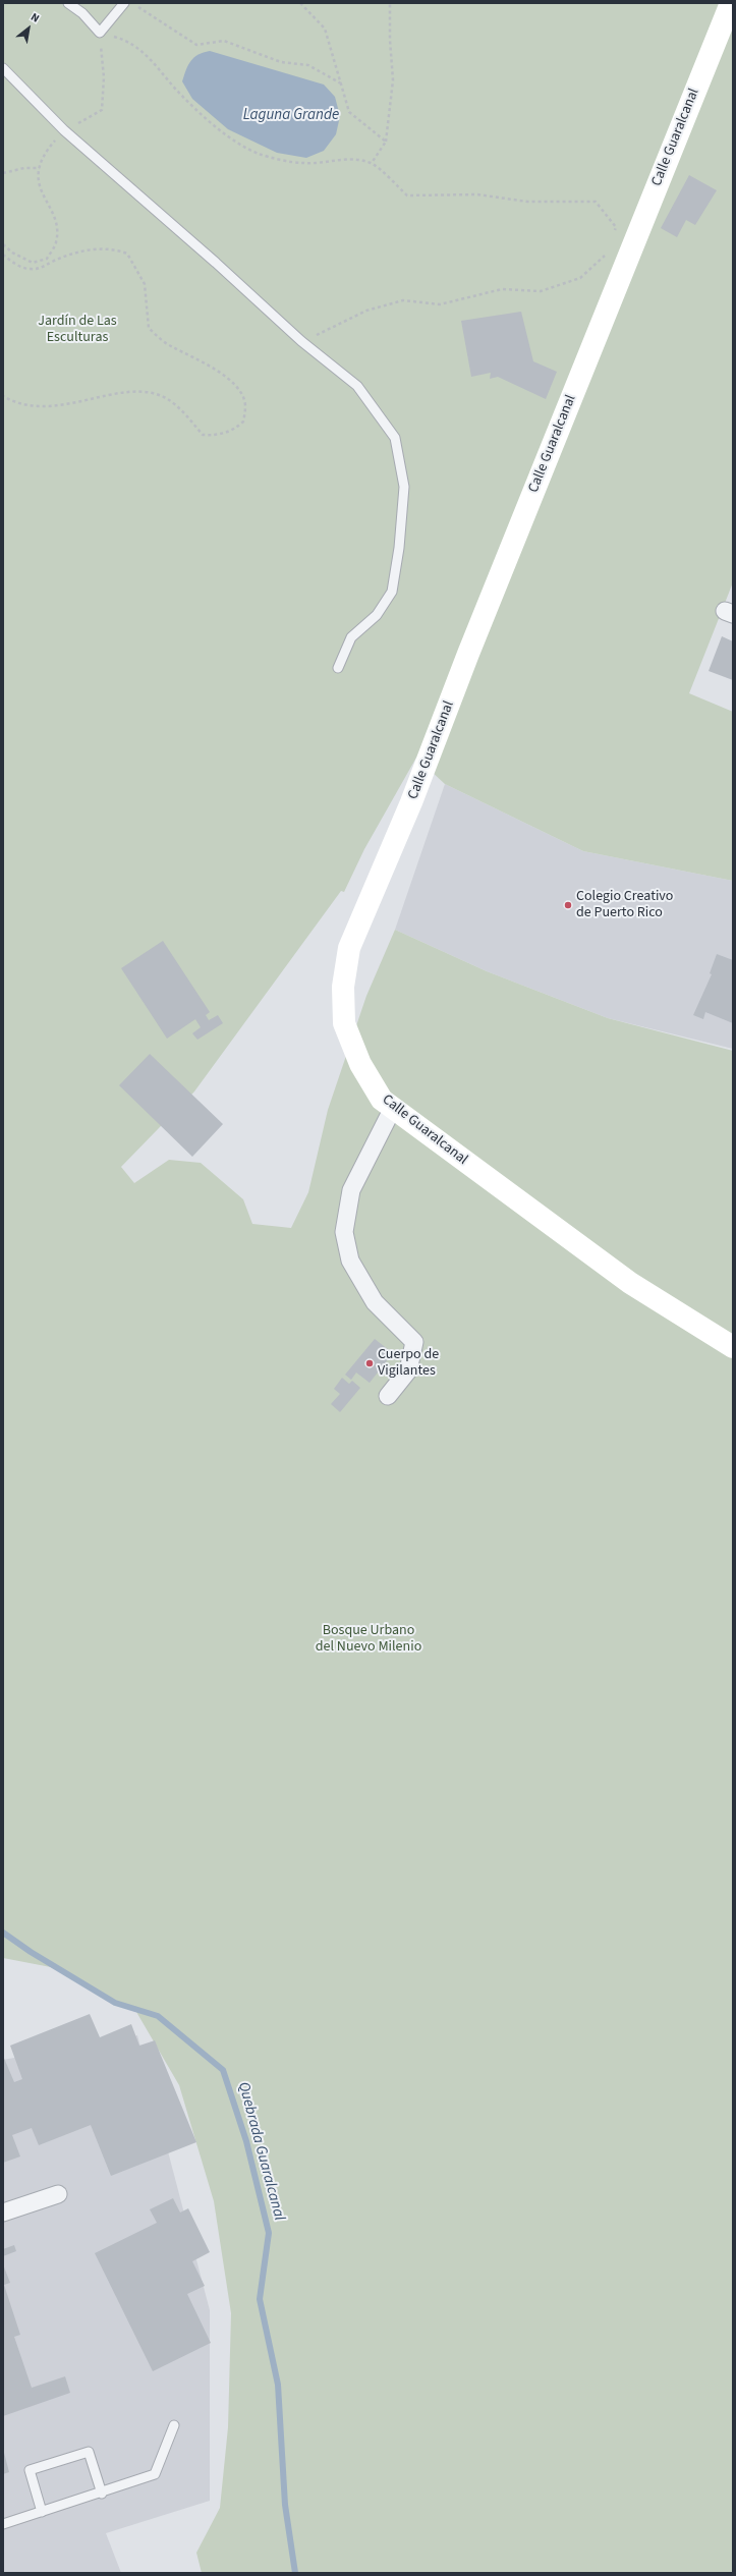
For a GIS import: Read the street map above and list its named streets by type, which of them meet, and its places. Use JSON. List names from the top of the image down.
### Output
{
  "streets": {
    "street": ["Calle Guaralcanal"]
  },
  "water": ["Laguna Grande", "Quebrada Guaralcanal"],
  "parks": ["Jardín de Las Esculturas", "Bosque Urbano del Nuevo Milenio"],
  "places": ["Colegio Creativo de Puerto Rico", "Cuerpo de Vigilantes"],
  "north": "top right"
}
